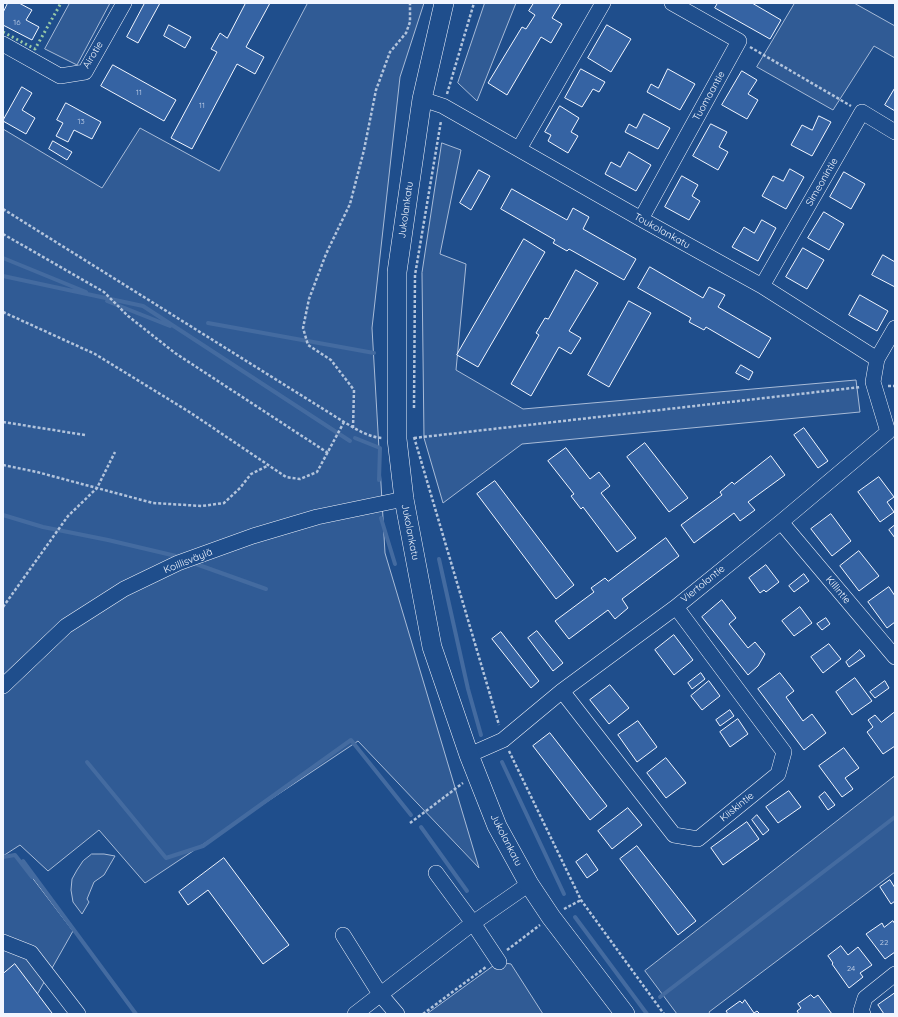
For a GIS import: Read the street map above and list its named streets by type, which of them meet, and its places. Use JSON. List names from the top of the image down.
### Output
{
  "streets": {
    "main road": ["Jukolankatu"],
    "street": [
      "Airotie",
      "Tuomaantie",
      "Simeonintie",
      "Toukolankatu",
      "Koillisväylä",
      "Viertolantie",
      "Killintie",
      "Kiiskintie"
    ]
  },
  "crossings": [
    ["Tuomaantie", "Toukolankatu"],
    ["Simeonintie", "Toukolankatu"],
    ["Jukolankatu", "Toukolankatu"],
    ["Jukolankatu", "Koillisväylä"],
    ["Jukolankatu", "Viertolantie"],
    ["Viertolantie", "Killintie"],
    ["Viertolantie", "Kiiskintie"]
  ],
  "house_numbers": [
    "16",
    "11",
    "11",
    "13",
    "22",
    "24"
  ]
}
